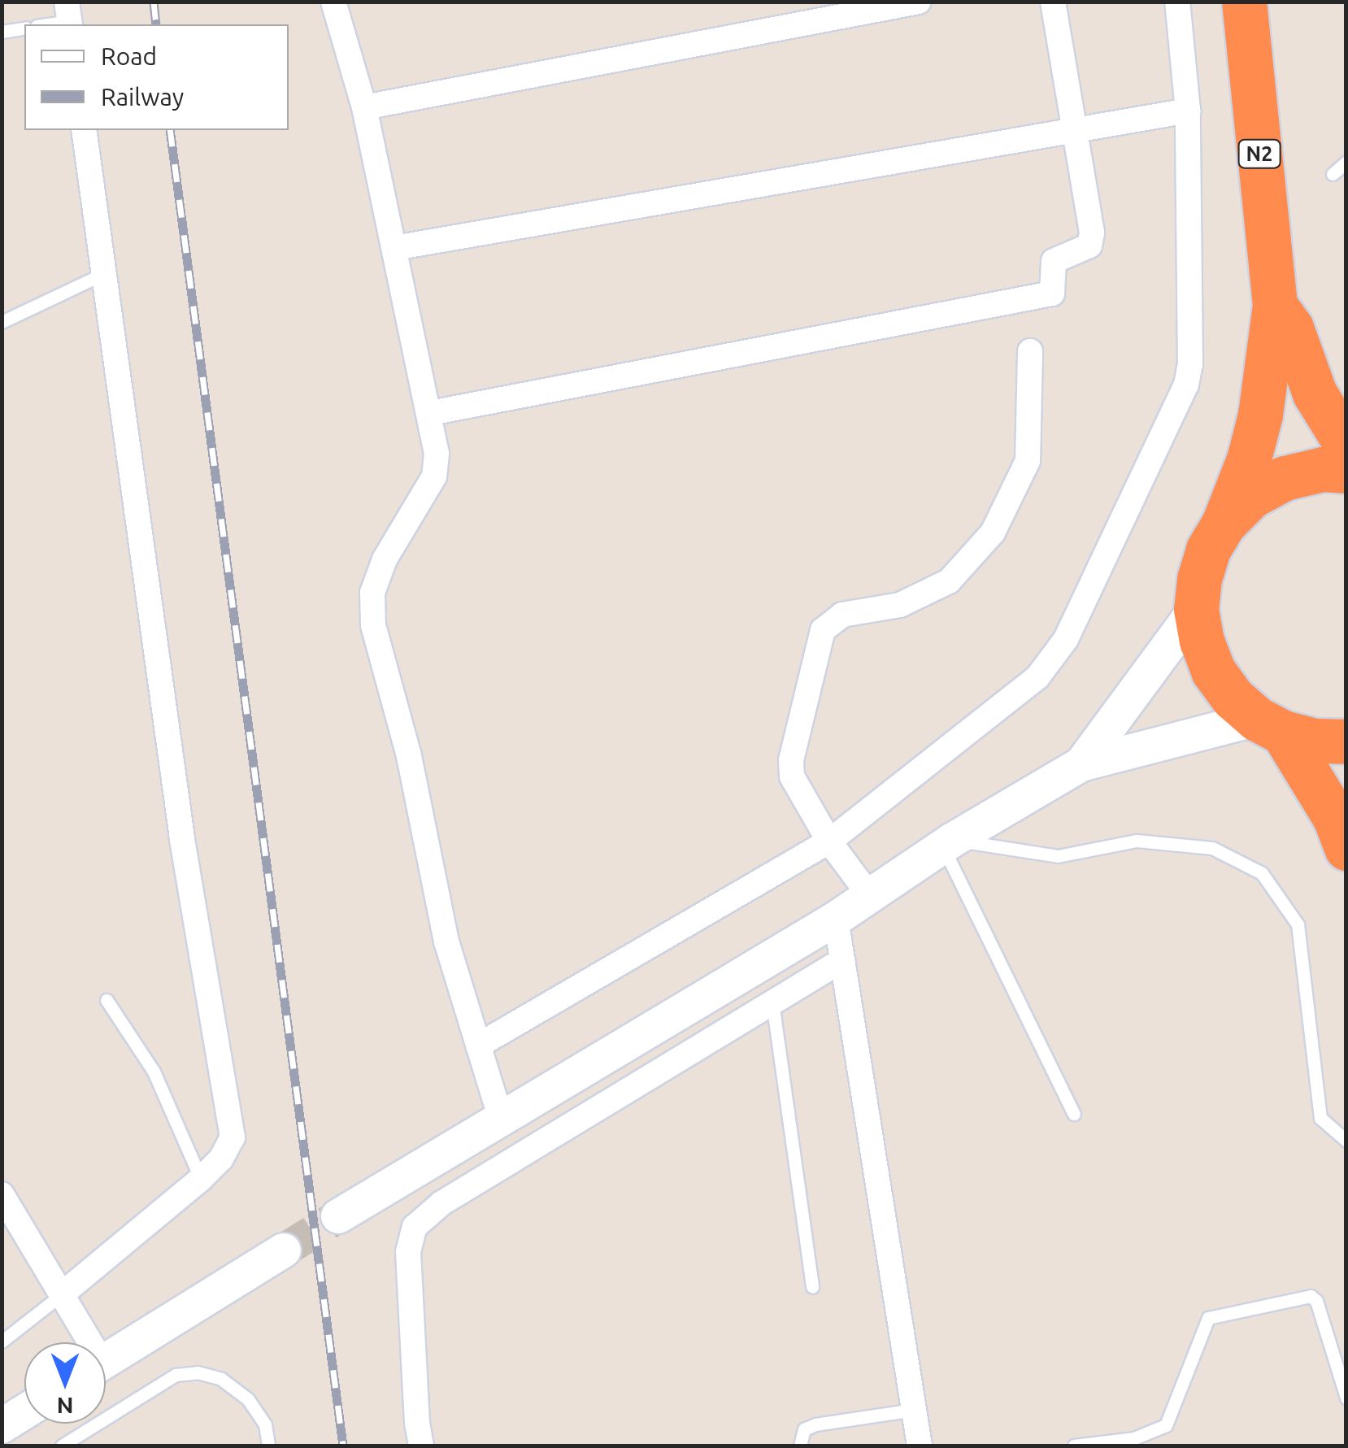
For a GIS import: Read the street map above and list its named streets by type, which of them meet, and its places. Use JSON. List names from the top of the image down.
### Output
{
  "streets": {
    "highway": ["N2"]
  },
  "legend": ["Road", "Railway"],
  "north": "bottom"
}
